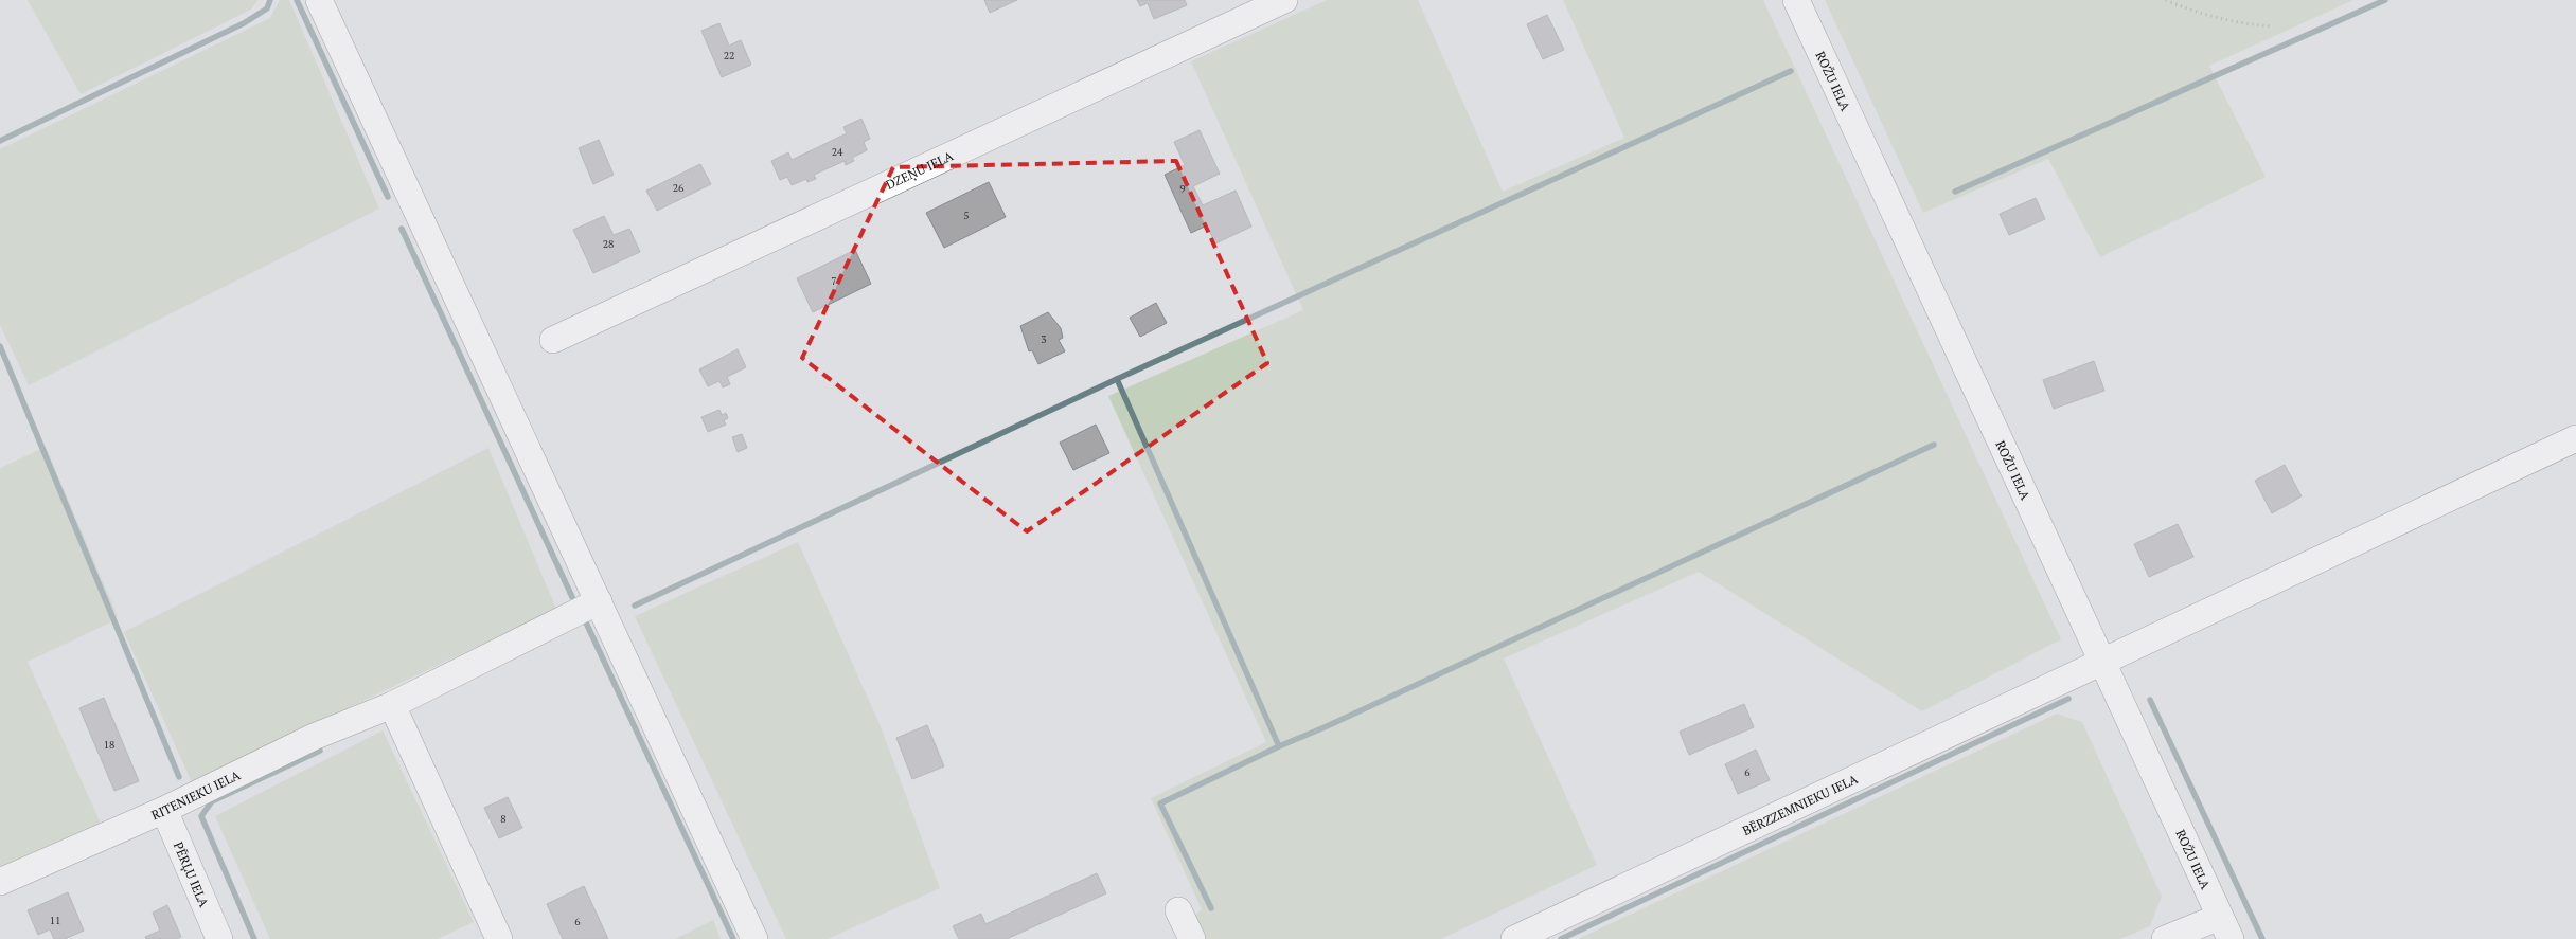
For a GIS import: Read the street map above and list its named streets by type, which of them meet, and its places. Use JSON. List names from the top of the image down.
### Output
{
  "streets": {
    "street": [
      "ROŽU IELA",
      "DZEŅU IELA",
      "RITENIEKU IELA",
      "BĒRZZEMNIEKU IELA",
      "PĒRĻU IELA"
    ]
  },
  "crossings": [
    ["ROŽU IELA", "BĒRZZEMNIEKU IELA"],
    ["RITENIEKU IELA", "PĒRĻU IELA"]
  ],
  "house_numbers": [
    "22",
    "24",
    "26",
    "9",
    "5",
    "28",
    "7",
    "3",
    "18",
    "6",
    "8",
    "11",
    "6"
  ]
}
